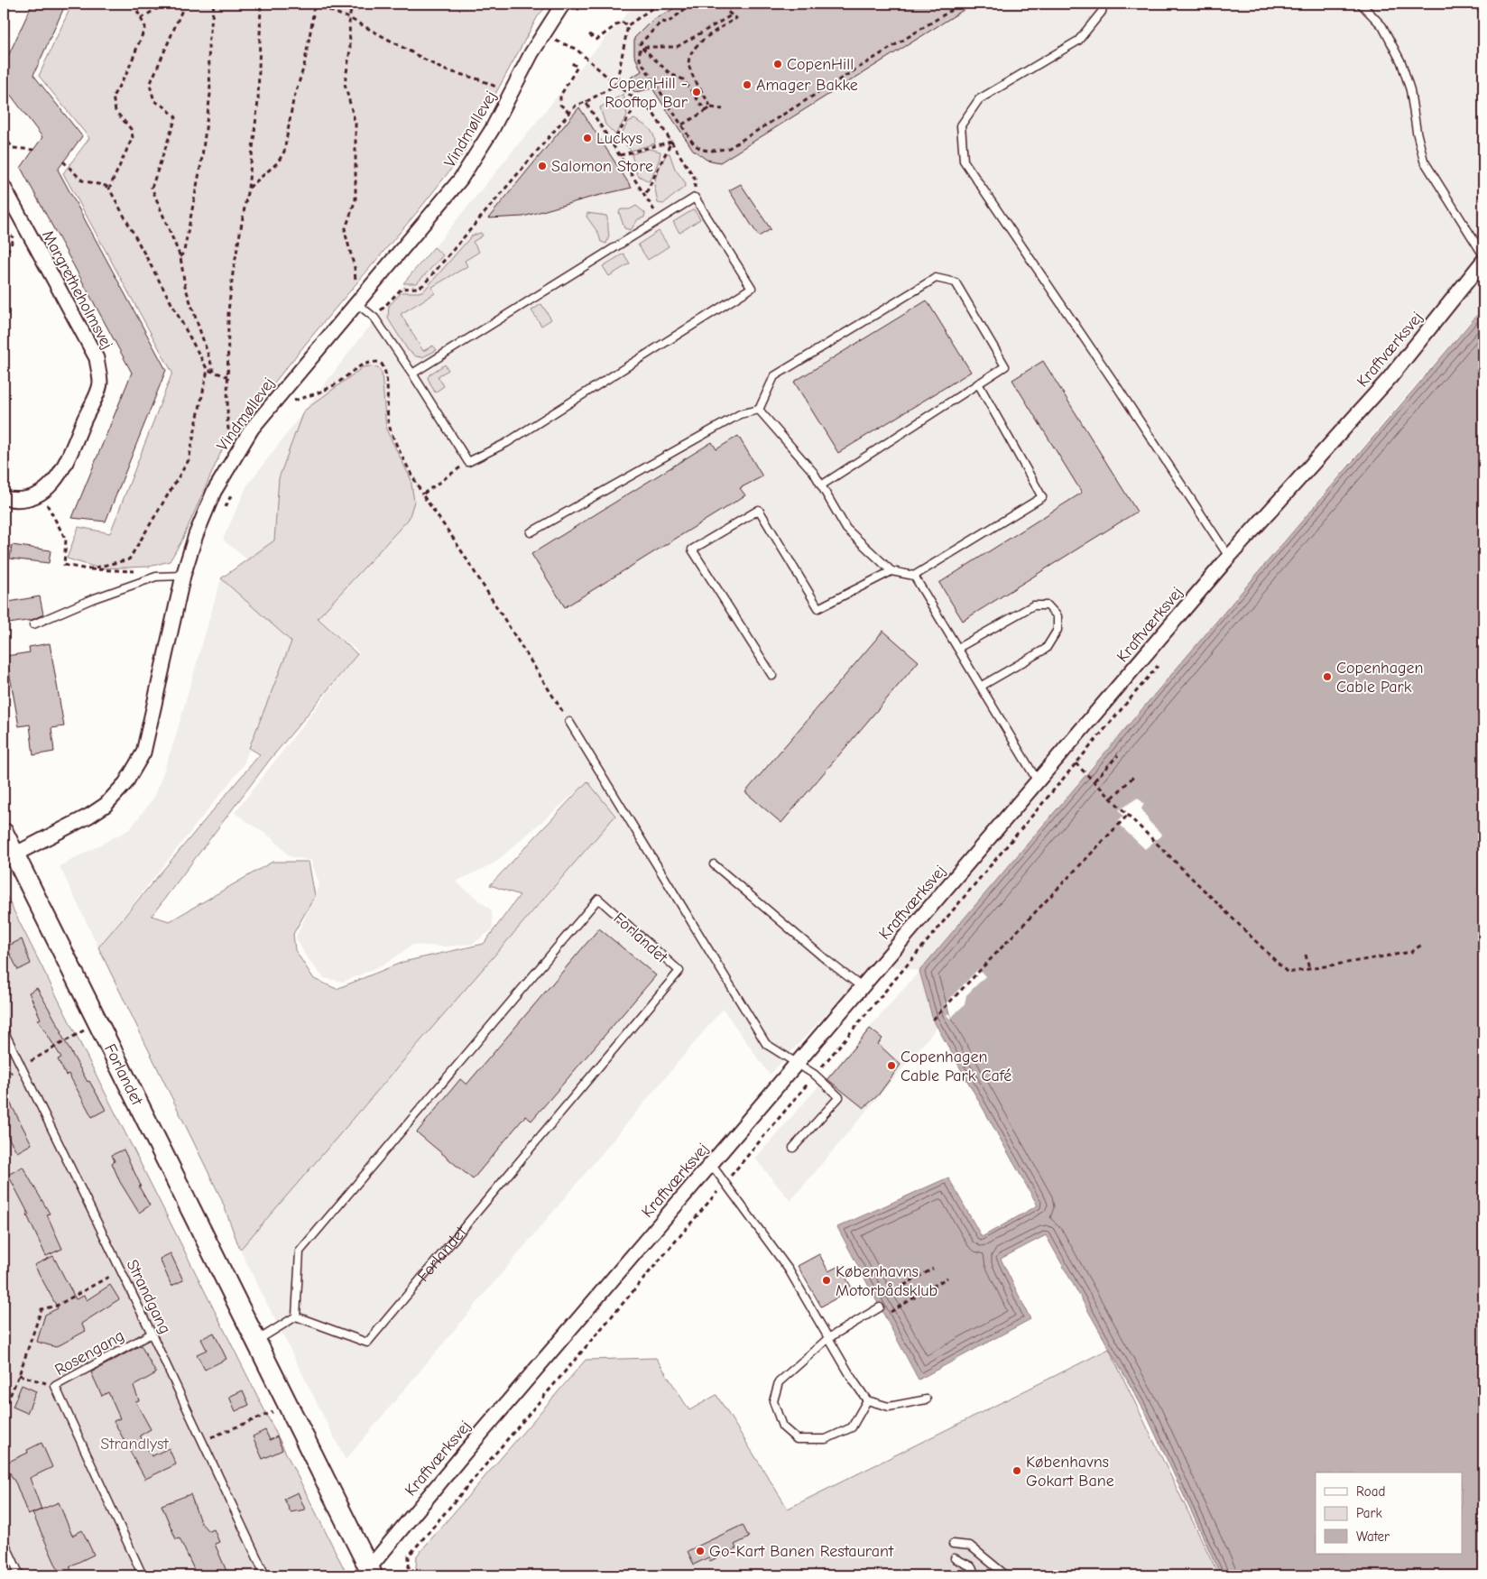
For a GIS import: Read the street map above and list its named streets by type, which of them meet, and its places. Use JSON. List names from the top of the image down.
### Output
{
  "streets": {
    "street": [
      "Vindmøllevej",
      "Margretheholmsvej",
      "Kraftværksvej",
      "Forlandet"
    ],
    "lane": ["Strandgang", "Rosengang"]
  },
  "crossings": [
    ["Vindmøllevej", "Forlandet"],
    ["Kraftværksvej", "Forlandet"],
    ["Strandgang", "Rosengang"]
  ],
  "parks": ["Strandlyst"],
  "places": [
    "CopenHill",
    "Amager Bakke",
    "CopenHill - Rooftop Bar",
    "Luckys",
    "Salomon Store",
    "Copenhagen Cable Park",
    "Copenhagen Cable Park Café",
    "Københavns Motorbådsklub",
    "Københavns Gokart Bane",
    "Go-Kart Banen Restaurant"
  ],
  "legend": ["Road", "Park", "Water"]
}
